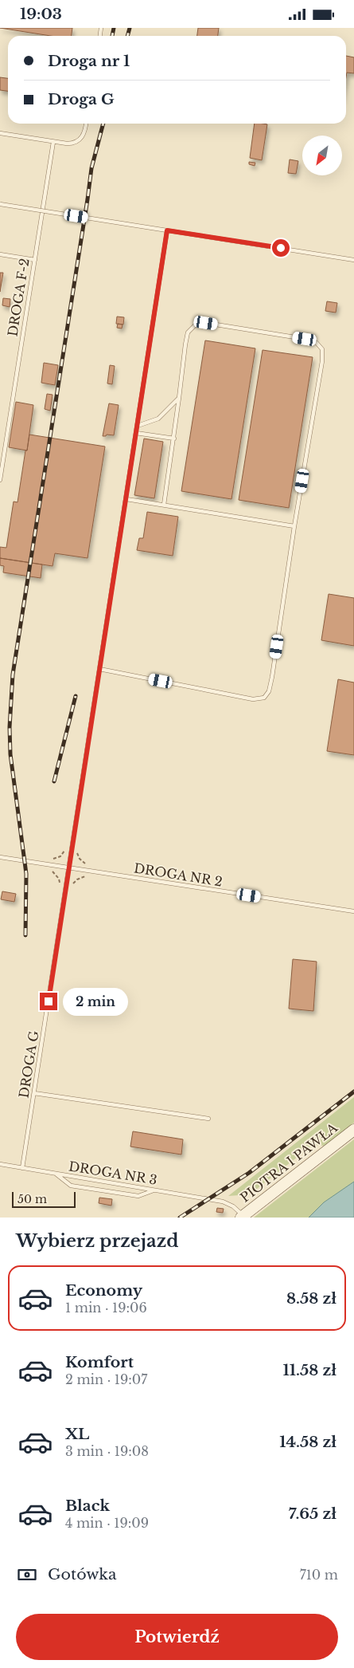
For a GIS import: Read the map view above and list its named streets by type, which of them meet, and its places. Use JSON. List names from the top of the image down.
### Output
{
  "streets": {
    "street": ["PIOTRA I PAWŁA"],
    "lane": [
      "DROGA F-2",
      "DROGA NR 2",
      "DROGA G",
      "DROGA NR 3"
    ]
  },
  "crossings": [
    ["DROGA NR 2", "DROGA G"],
    ["DROGA G", "DROGA NR 3"],
    ["PIOTRA I PAWŁA", "DROGA NR 3"]
  ],
  "scale_bar": "50 m",
  "north": "bottom left",
  "page": {
    "status": "19:03",
    "banner": ["Droga nr 1", "Droga G"],
    "bubble": "2 min",
    "scale": "50 m",
    "heading": "Wybierz przejazd",
    "list": [
      {
        "name": "Economy",
        "note": "1 min · 19:06",
        "value": "8.58 zł"
      },
      {
        "name": "Komfort",
        "note": "2 min · 19:07",
        "value": "11.58 zł"
      },
      {
        "name": "XL",
        "note": "3 min · 19:08",
        "value": "14.58 zł"
      },
      {
        "name": "Black",
        "note": "4 min · 19:09",
        "value": "7.65 zł"
      }
    ],
    "pay": ["Gotówka", "710 m"],
    "buttons": "Potwierdź"
  }
}
